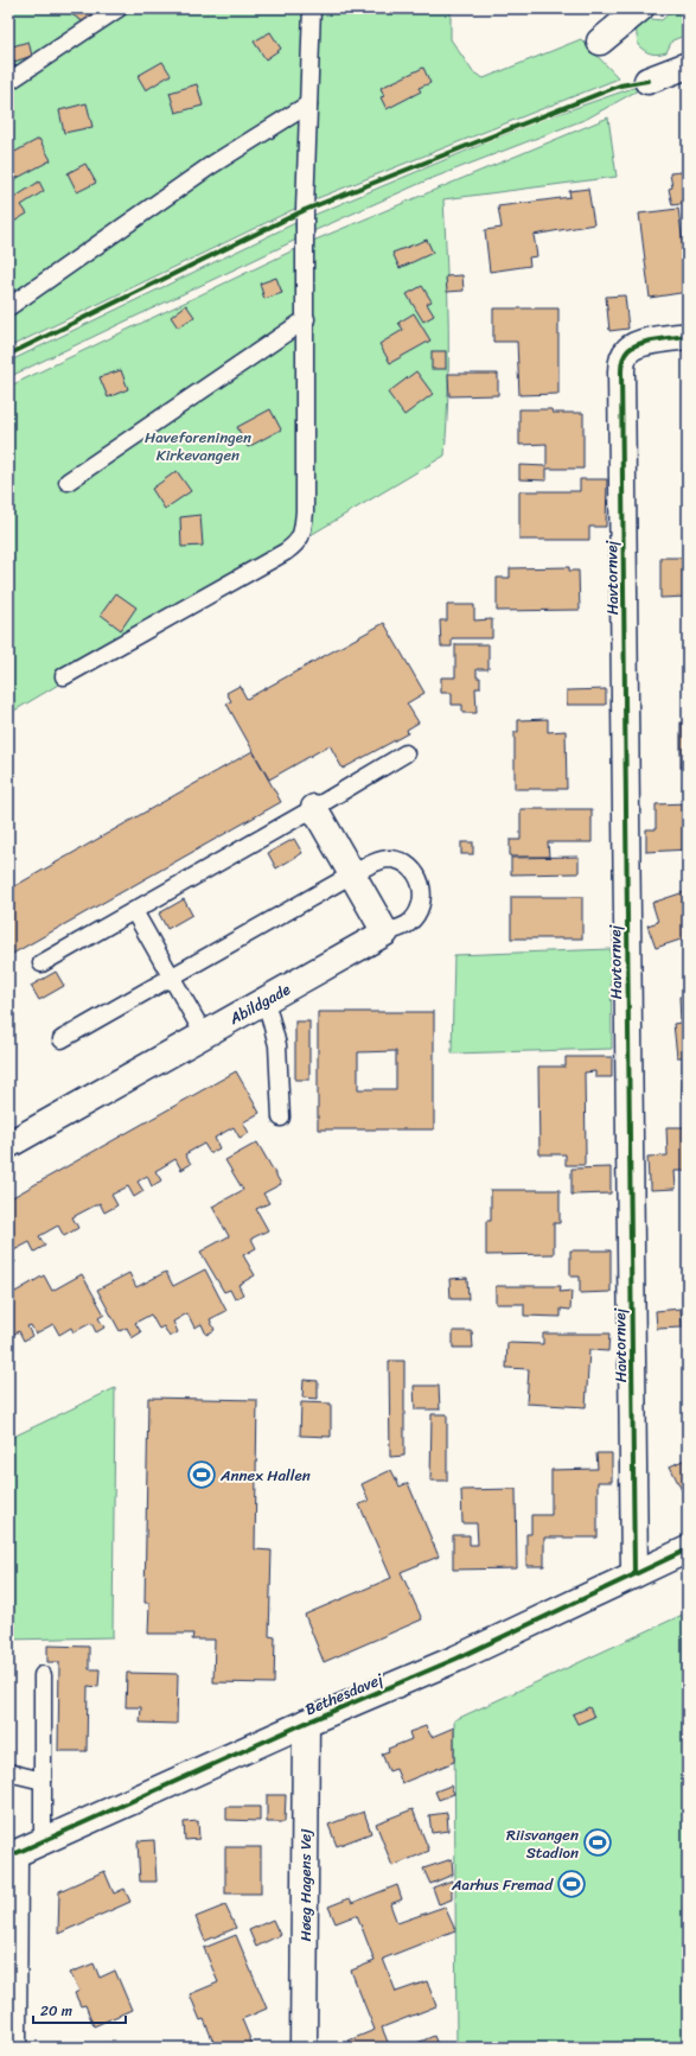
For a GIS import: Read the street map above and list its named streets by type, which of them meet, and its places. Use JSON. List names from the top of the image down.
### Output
{
  "streets": {
    "street": [
      "Havtornvej",
      "Abildgade",
      "Bethesdavej",
      "Høeg Hagens Vej"
    ]
  },
  "crossings": [
    ["Havtornvej", "Bethesdavej"],
    ["Bethesdavej", "Høeg Hagens Vej"]
  ],
  "parks": ["Haveforeningen Kirkevangen"],
  "places": {
    "sports": ["Annex Hallen", "Riisvangen Stadion", "Aarhus Fremad"]
  },
  "scale_bar": "20 m"
}
